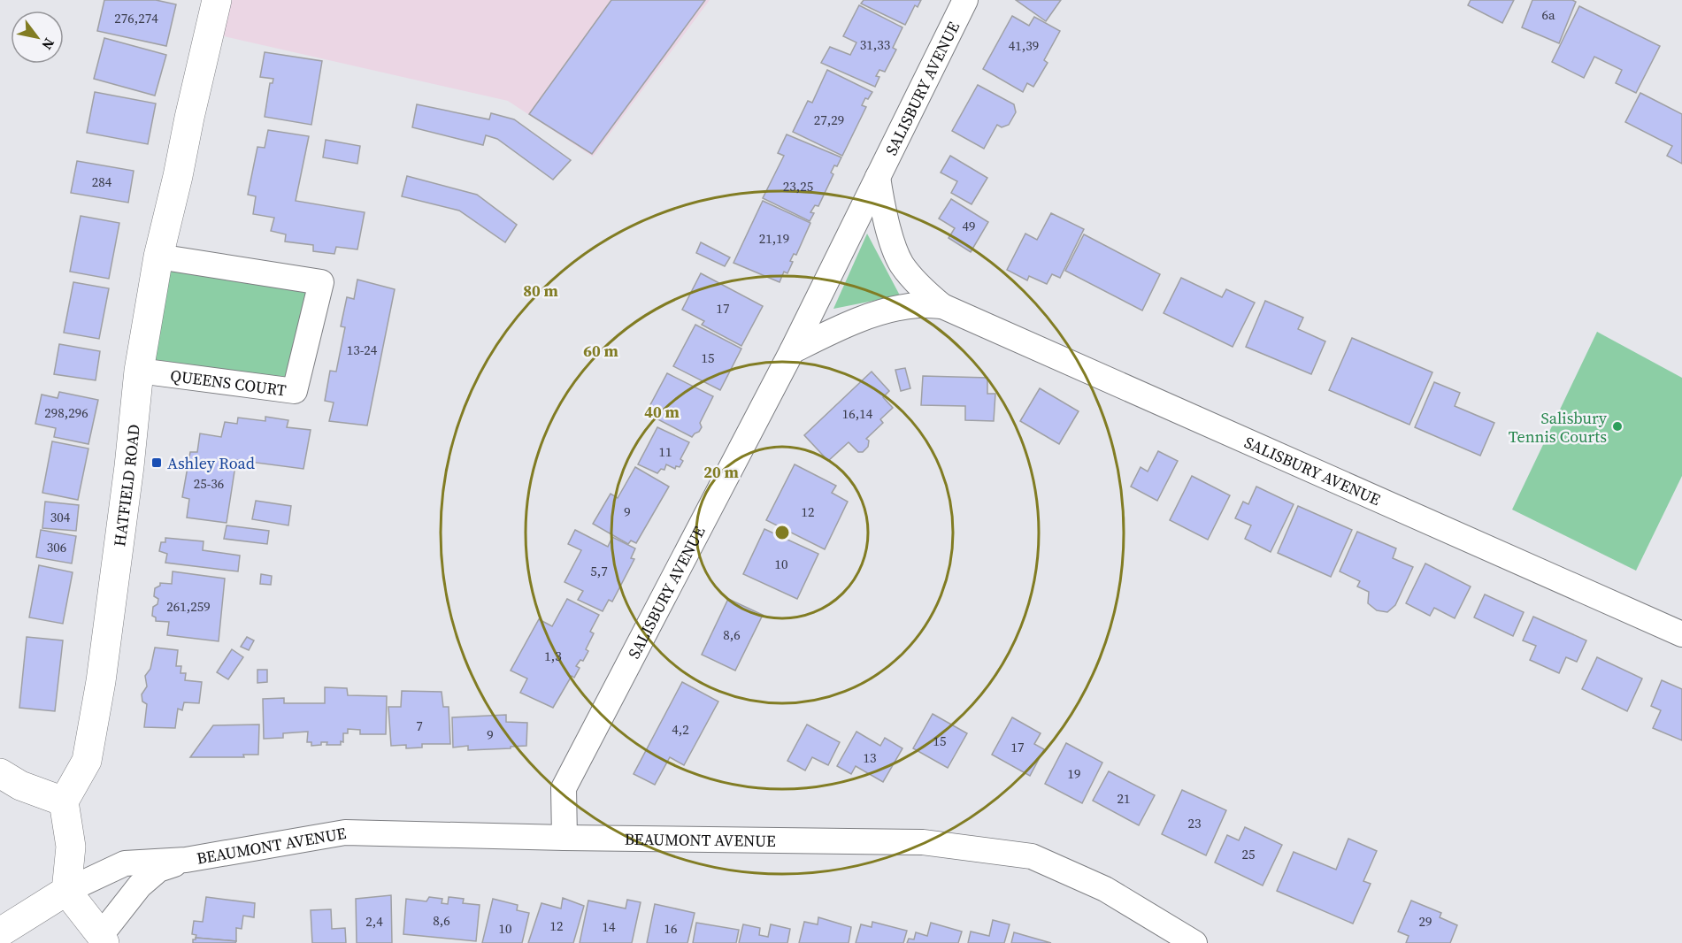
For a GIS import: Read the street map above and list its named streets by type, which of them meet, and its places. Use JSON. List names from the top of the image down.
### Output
{
  "streets": {
    "main road": ["HATFIELD ROAD"],
    "street": ["SALISBURY AVENUE", "QUEENS COURT", "BEAUMONT AVENUE"]
  },
  "crossings": [
    ["SALISBURY AVENUE", "BEAUMONT AVENUE"],
    ["QUEENS COURT", "HATFIELD ROAD"]
  ],
  "places": {
    "other": ["Salisbury Tennis Courts"],
    "transit": ["Ashley Road"]
  },
  "house_numbers": [
    "6a",
    "276,274",
    "31,33",
    "41,39",
    "27,29",
    "284",
    "23,25",
    "49",
    "21,19",
    "17",
    "13-24",
    "15",
    "298,296",
    "16,14",
    "11",
    "25-36",
    "9",
    "12",
    "304",
    "306",
    "10",
    "5,7",
    "261,259",
    "8,6",
    "1,3",
    "7",
    "4,2",
    "9",
    "15",
    "17",
    "13",
    "19",
    "21",
    "23",
    "25",
    "8,6",
    "2,4",
    "29",
    "12",
    "14",
    "10",
    "16"
  ],
  "north": "bottom right",
  "rings": [
    "80 m",
    "60 m",
    "40 m",
    "20 m"
  ]
}
